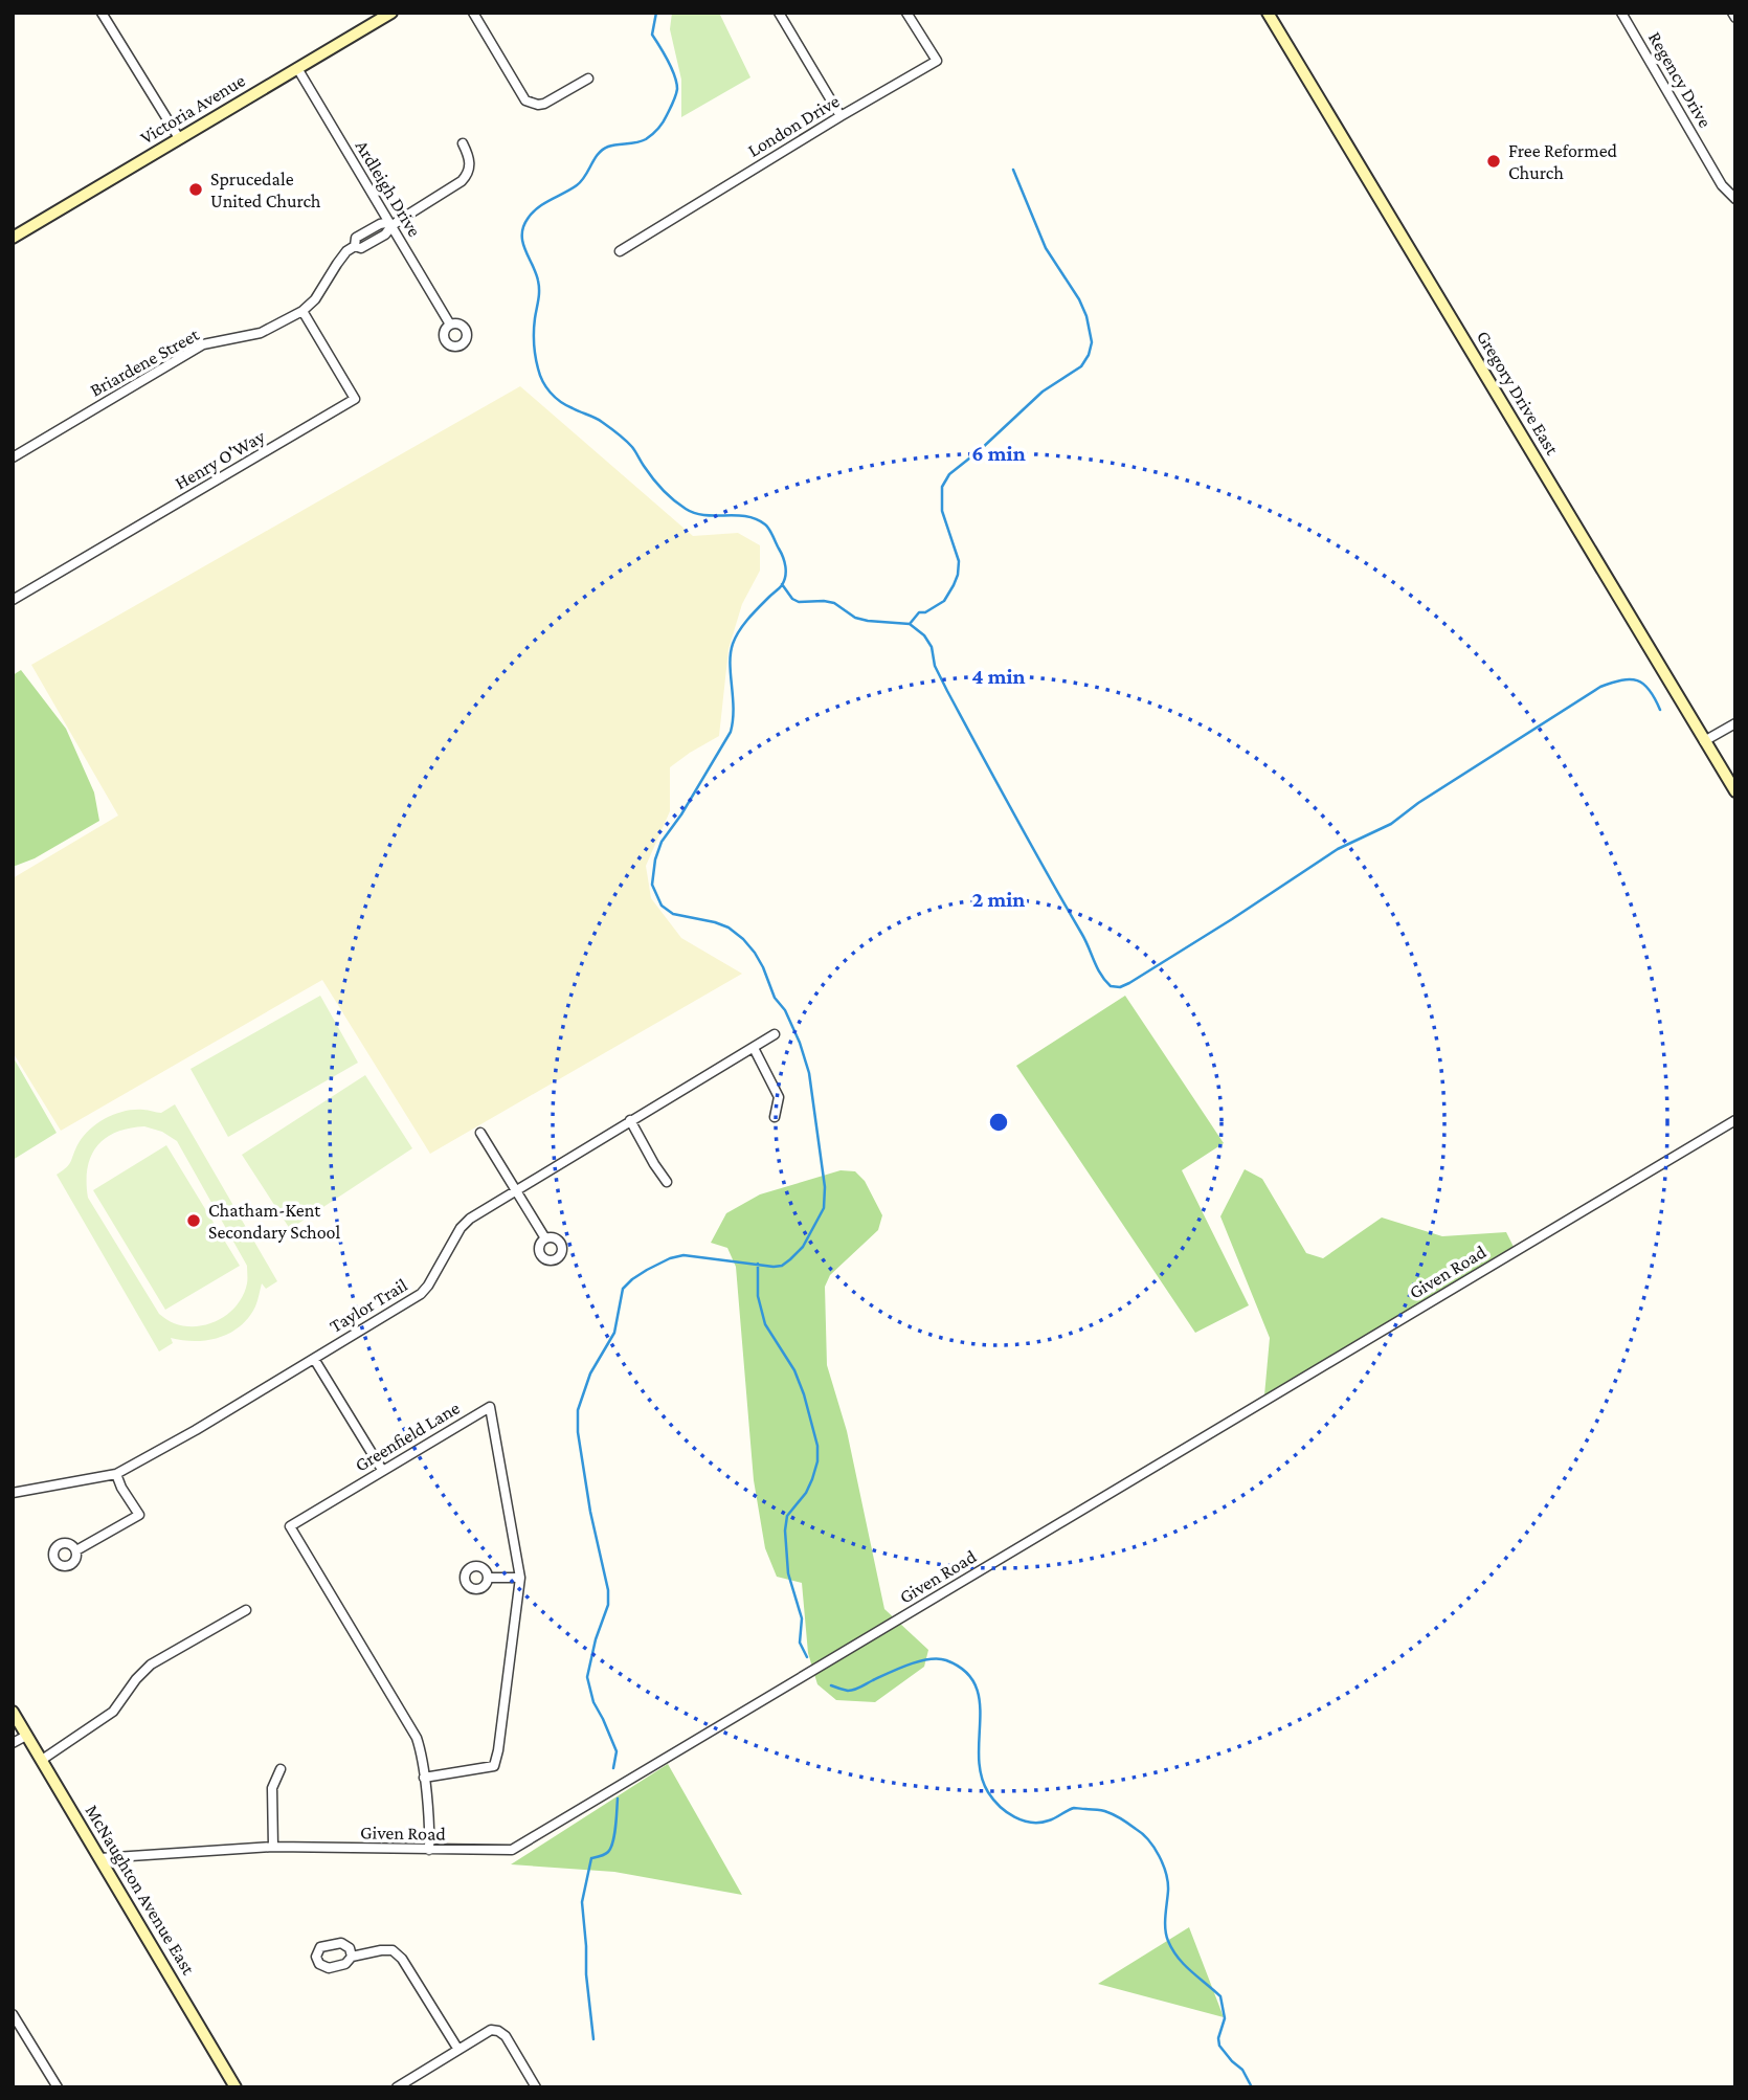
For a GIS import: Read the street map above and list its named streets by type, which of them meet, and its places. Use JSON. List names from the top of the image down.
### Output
{
  "streets": {
    "street": [
      "Regency Drive",
      "Victoria Avenue",
      "London Drive",
      "Ardleigh Drive",
      "Briardene Street",
      "Gregory Drive East",
      "Henry O'Way",
      "Given Road",
      "Taylor Trail",
      "Greenfield Lane",
      "McNaughton Avenue East"
    ]
  },
  "crossings": [
    ["Victoria Avenue", "Ardleigh Drive"],
    ["Ardleigh Drive", "Briardene Street"],
    ["Briardene Street", "Henry O'Way"],
    ["Given Road", "Greenfield Lane"],
    ["Given Road", "McNaughton Avenue East"]
  ],
  "places": ["Free Reformed Church", "Sprucedale United Church", "Chatham-Kent Secondary School"],
  "rings": ["6 min", "4 min", "2 min"]
}
